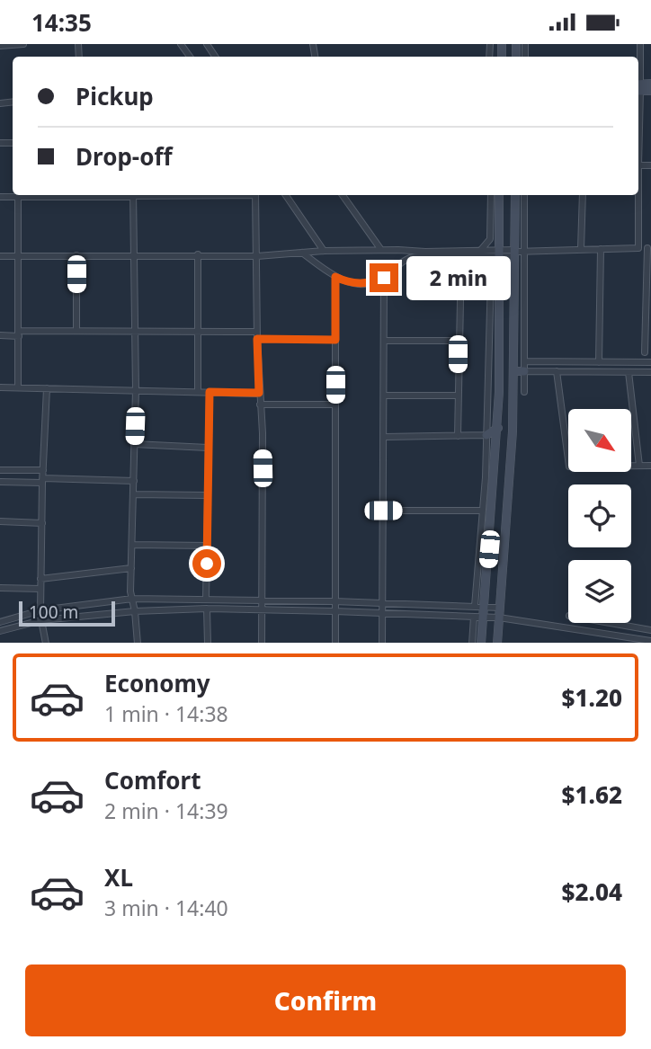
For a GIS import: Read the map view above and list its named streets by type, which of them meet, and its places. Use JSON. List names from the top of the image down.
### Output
{
  "scale_bar": "100 m",
  "north": "bottom right",
  "page": {
    "status": "14:35",
    "banner": ["Pickup", "Drop-off"],
    "bubble": "2 min",
    "scale": "100 m",
    "list": [
      {
        "name": "Economy",
        "note": "1 min · 14:38",
        "value": "$1.20"
      },
      {
        "name": "Comfort",
        "note": "2 min · 14:39",
        "value": "$1.62"
      },
      {
        "name": "XL",
        "note": "3 min · 14:40",
        "value": "$2.04"
      }
    ],
    "buttons": "Confirm"
  }
}
